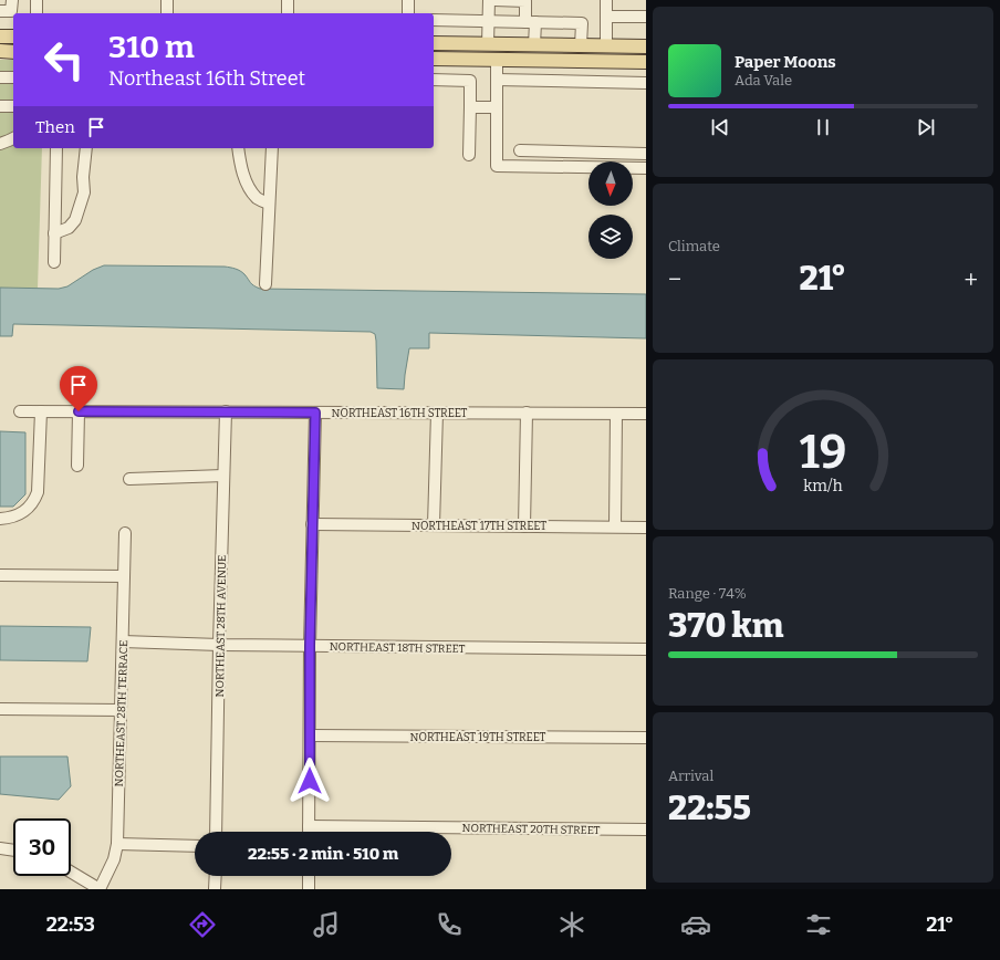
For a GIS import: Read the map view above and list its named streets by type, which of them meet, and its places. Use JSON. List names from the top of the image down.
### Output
{
  "streets": {
    "street": [
      "NORTHEAST 16TH STREET",
      "NORTHEAST 17TH STREET",
      "NORTHEAST 28TH AVENUE",
      "NORTHEAST 18TH STREET",
      "NORTHEAST 28TH TERRACE",
      "NORTHEAST 19TH STREET",
      "NORTHEAST 20TH STREET"
    ]
  },
  "crossings": [
    ["NORTHEAST 16TH STREET", "NORTHEAST 28TH AVENUE"],
    ["NORTHEAST 28TH AVENUE", "NORTHEAST 18TH STREET"],
    ["NORTHEAST 18TH STREET", "NORTHEAST 28TH TERRACE"]
  ],
  "north": "bottom",
  "page": {
    "turn": ["310 m", "Northeast 16th Street"],
    "song": ["Paper Moons", "Ada Vale"],
    "then": "Then",
    "tile": [
      "Climate",
      ["Range · 74%", "370 km"],
      ["Arrival", "22:55"]
    ],
    "heat": ["−", "21°", "+"],
    "limit": "30",
    "trip": "22:55 · 2 min · 510 m",
    "tabs": ["22:53", "21°"],
    "gauge": ["19", "km/h"]
  }
}
